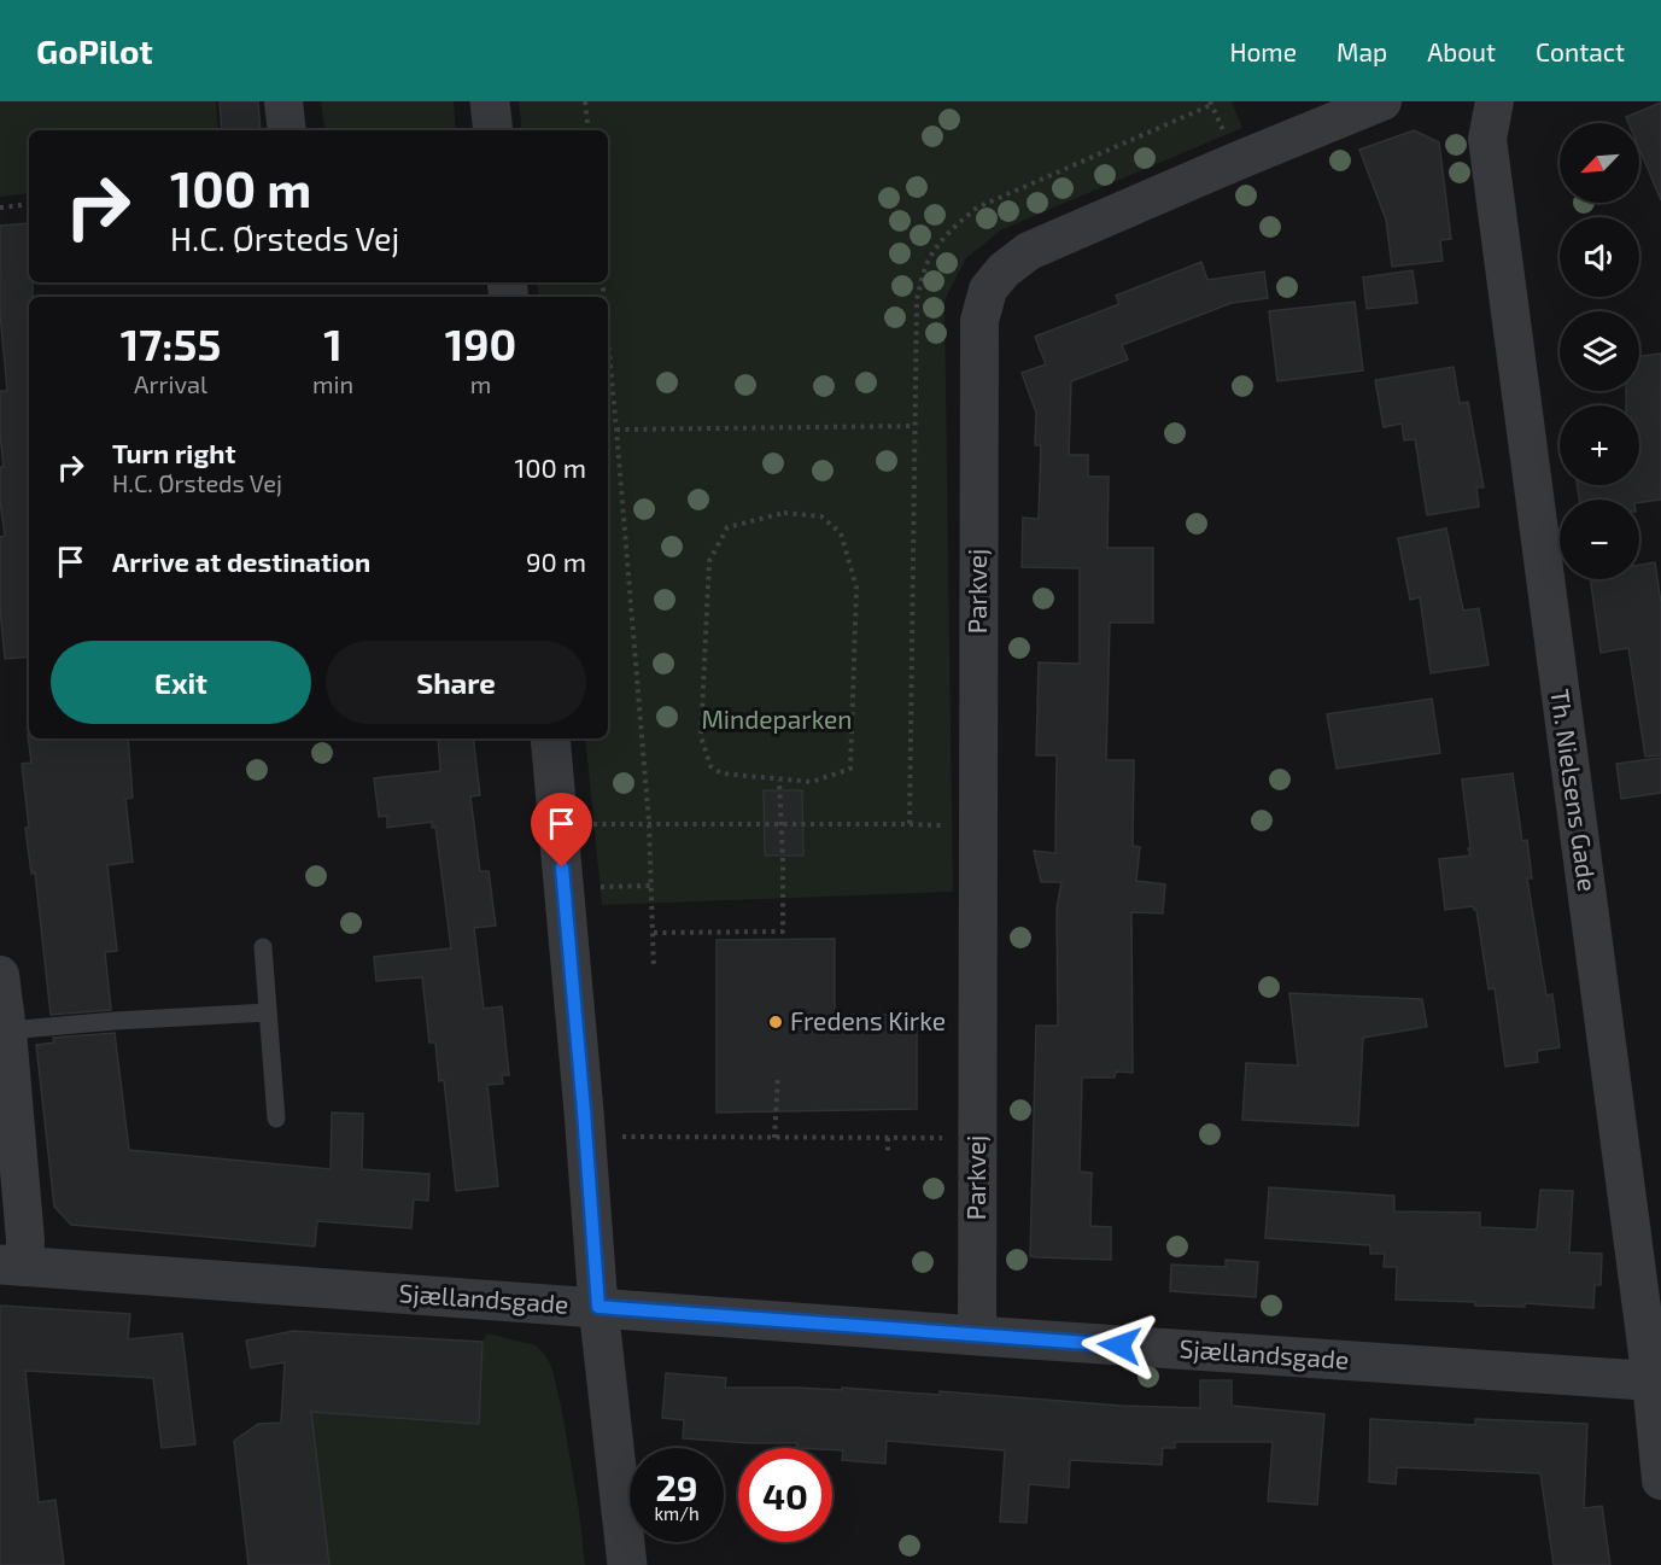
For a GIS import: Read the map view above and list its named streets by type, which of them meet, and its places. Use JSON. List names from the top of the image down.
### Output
{
  "streets": {
    "street": ["Parkvej", "Th. Nielsens Gade", "Sjællandsgade"]
  },
  "crossings": [
    ["Parkvej", "Sjællandsgade"],
    ["Th. Nielsens Gade", "Sjællandsgade"]
  ],
  "parks": ["Mindeparken"],
  "places": ["Fredens Kirke"],
  "north": "bottom left",
  "page": {
    "header": "GoPilot",
    "nav": [
      "Home",
      "Map",
      "About",
      "Contact"
    ],
    "map_buttons": ["+", "−"],
    "turn": ["100 m", "H.C. Ørsteds Vej"],
    "eta": [
      "17:55",
      "Arrival",
      "1",
      "min",
      "190",
      "m"
    ],
    "list": [
      {
        "name": "Turn right",
        "note": "H.C. Ørsteds Vej",
        "value": "100 m"
      },
      {
        "name": "Arrive at destination",
        "value": "90 m"
      }
    ],
    "buttons": ["Exit", "Share"],
    "speed": "29 km/h",
    "limit": "40"
  }
}
